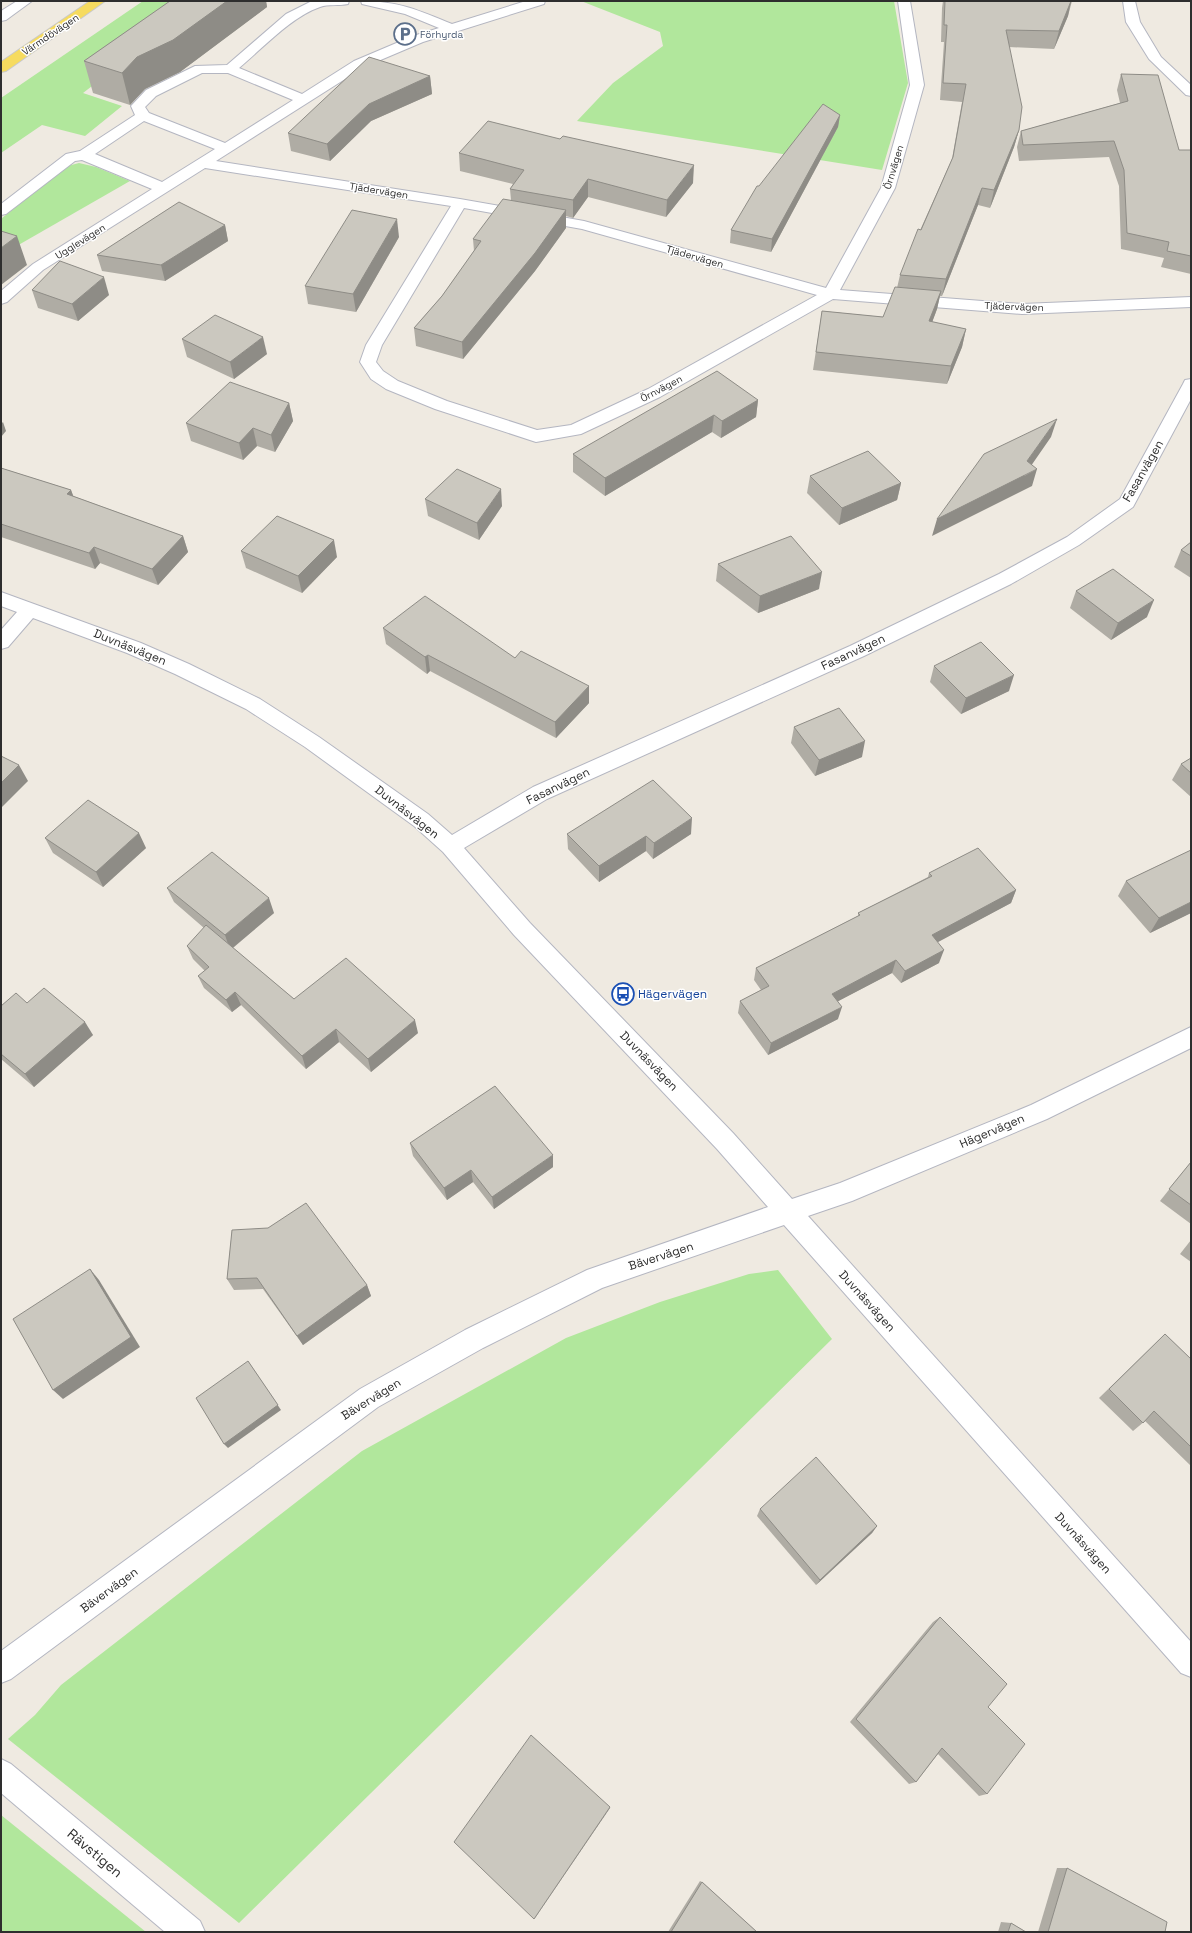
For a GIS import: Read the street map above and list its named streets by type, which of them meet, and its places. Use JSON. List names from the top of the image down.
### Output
{
  "streets": {
    "main road": ["Värmdövägen"],
    "street": [
      "Örnvägen",
      "Tjädervägen",
      "Ugglevägen",
      "Fasanvägen",
      "Duvnäsvägen",
      "Hägervägen",
      "Bävervägen",
      "Rävstigen"
    ]
  },
  "crossings": [
    ["Örnvägen", "Tjädervägen"],
    ["Tjädervägen", "Ugglevägen"],
    ["Fasanvägen", "Duvnäsvägen"],
    ["Duvnäsvägen", "Hägervägen"],
    ["Duvnäsvägen", "Bävervägen"],
    ["Hägervägen", "Bävervägen"]
  ],
  "places": {
    "parking": ["Förhyrda"],
    "bus stop": ["Hägervägen"]
  }
}
